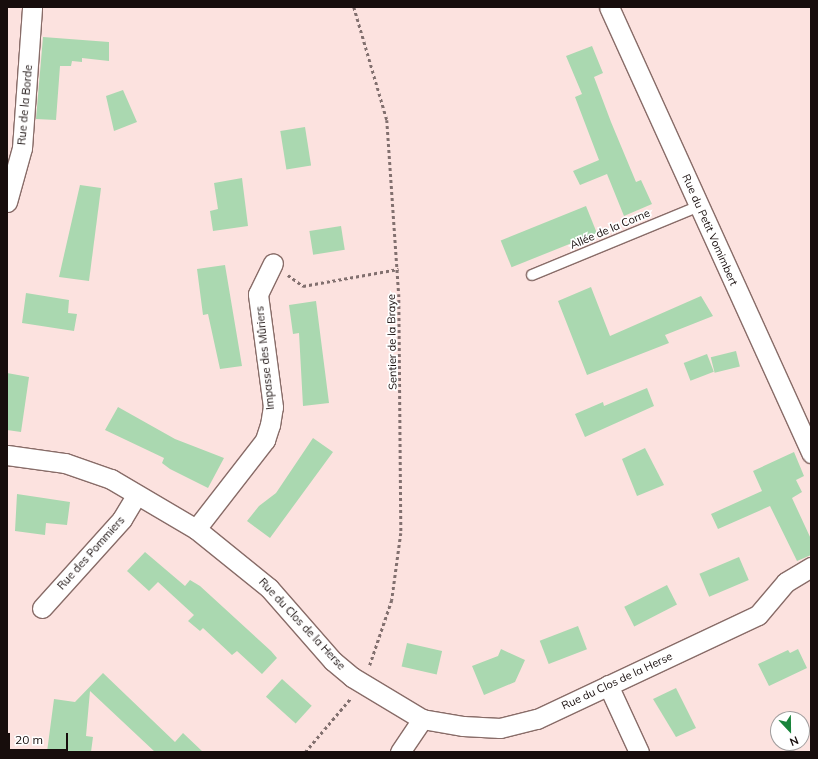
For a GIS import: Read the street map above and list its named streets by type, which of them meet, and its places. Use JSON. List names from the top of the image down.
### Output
{
  "streets": {
    "street": [
      "Rue de la Borde",
      "Rue du Petit Vomimbert",
      "Impasse des Mûriers",
      "Rue des Pommiers",
      "Rue du Clos de la Herse"
    ],
    "lane": ["Allée de la Corne"],
    "path": ["Sentier de la Braye"]
  },
  "crossings": [
    ["Allée de la Corne", "Rue du Petit Vomimbert"],
    ["Impasse des Mûriers", "Rue du Clos de la Herse"],
    ["Rue des Pommiers", "Rue du Clos de la Herse"]
  ],
  "scale_bar": "20 m",
  "north": "bottom"
}
